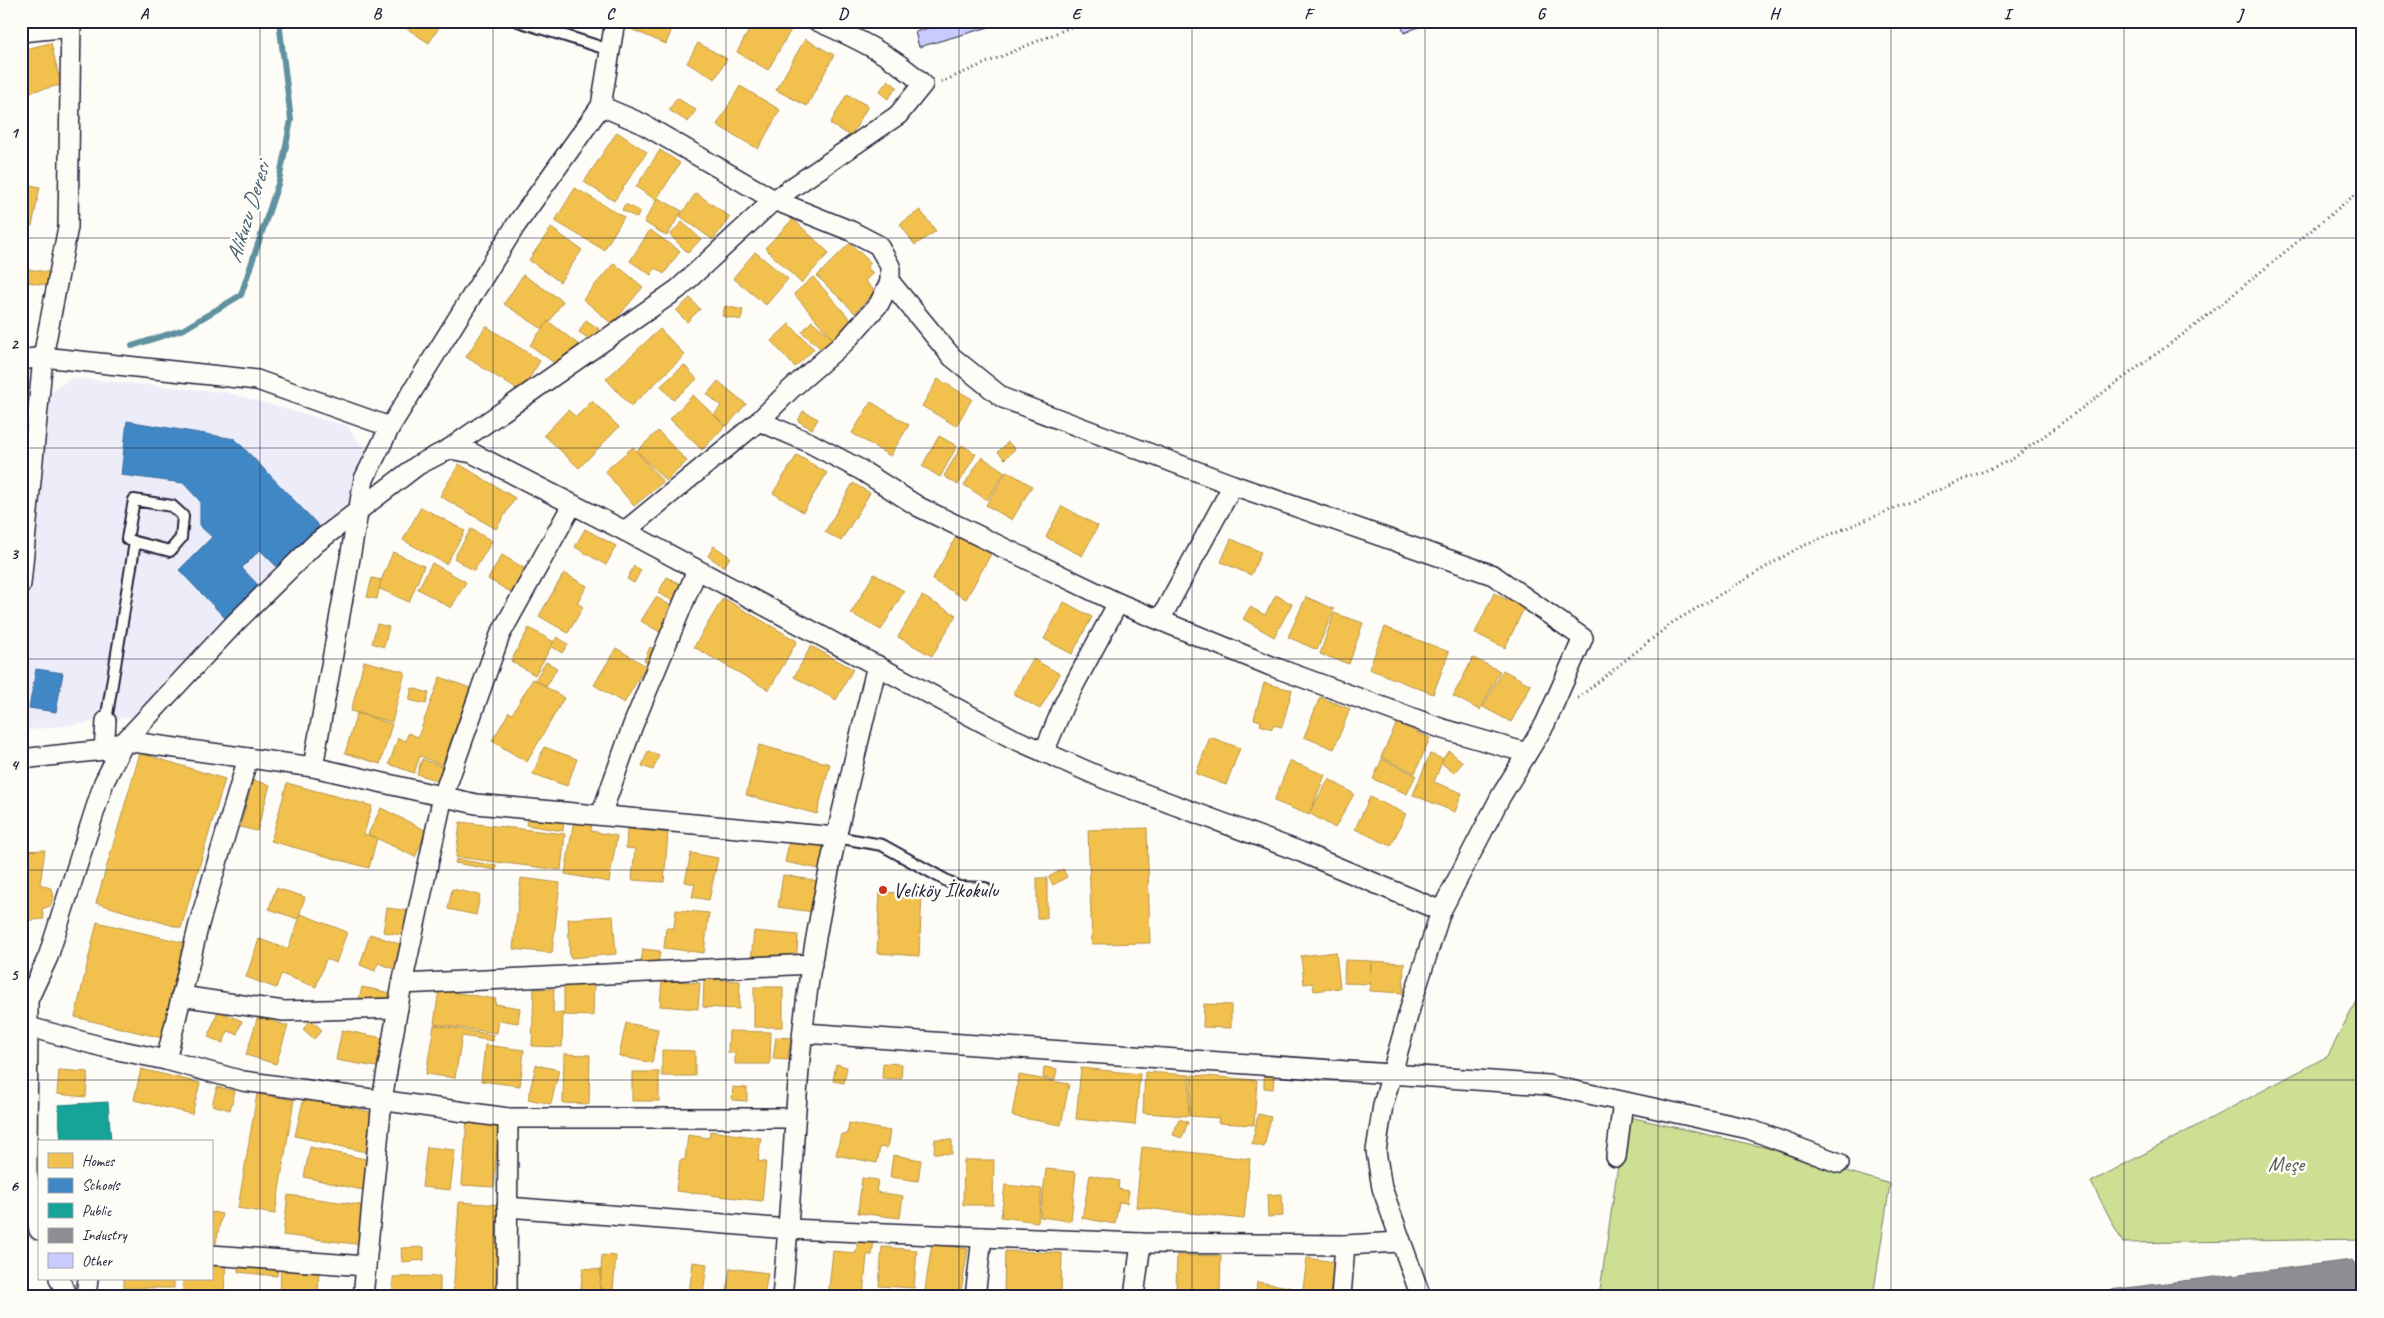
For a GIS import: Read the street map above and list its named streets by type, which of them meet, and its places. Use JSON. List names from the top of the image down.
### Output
{
  "water": ["Alikuzu Deresi"],
  "parks": ["Meşe"],
  "places": ["Veliköy İlkokulu"],
  "legend": [
    "Homes",
    "Schools",
    "Public",
    "Industry",
    "Other"
  ],
  "grid": {
    "columns": [
      "A",
      "B",
      "C",
      "D",
      "E",
      "F",
      "G",
      "H",
      "I",
      "J"
    ],
    "rows": [
      "1",
      "2",
      "3",
      "4",
      "5",
      "6"
    ]
  }
}
